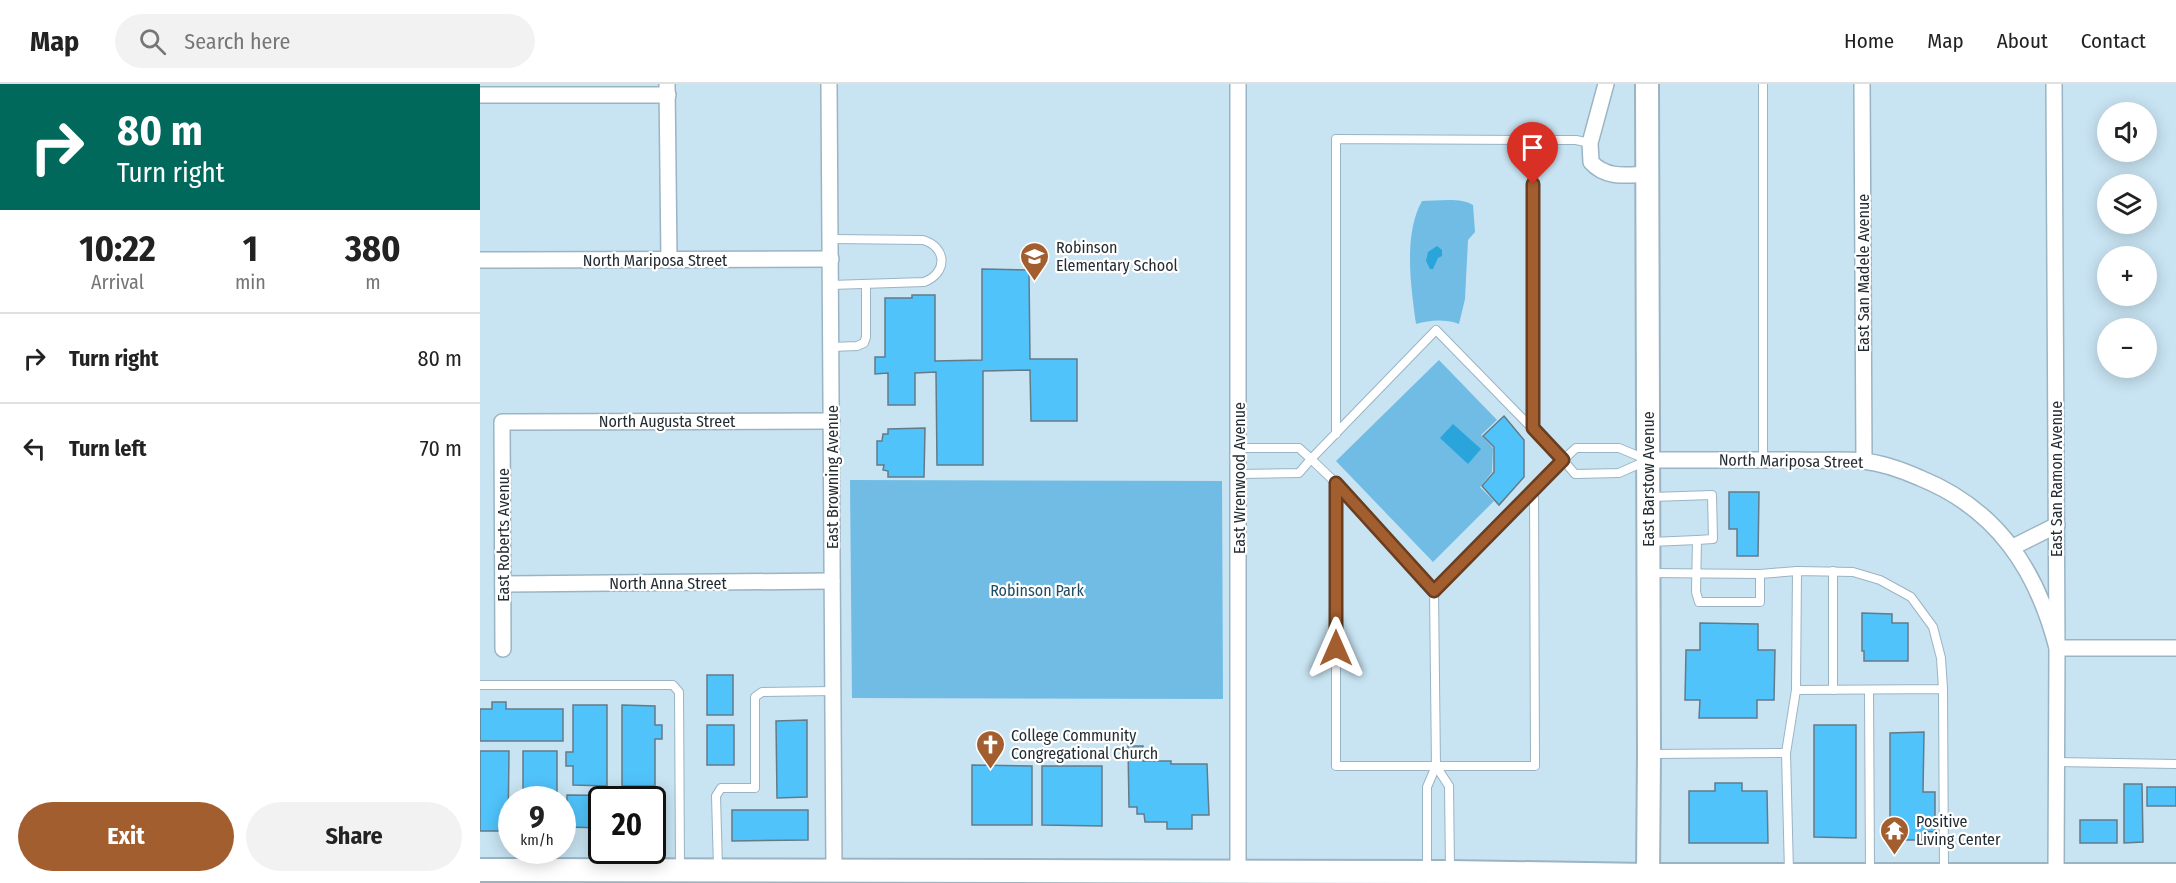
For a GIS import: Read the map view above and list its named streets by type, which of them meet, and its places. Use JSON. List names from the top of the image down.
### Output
{
  "streets": {
    "main road": ["East Barstow Avenue"],
    "street": [
      "North Mariposa Street",
      "East San Madele Avenue",
      "North Augusta Street",
      "East Browning Avenue",
      "East Wrenwood Avenue",
      "East San Ramon Avenue",
      "East Roberts Avenue",
      "North Anna Street"
    ]
  },
  "crossings": [
    ["North Mariposa Street", "East San Madele Avenue"],
    ["North Mariposa Street", "East Browning Avenue"],
    ["North Mariposa Street", "East Barstow Avenue"],
    ["North Mariposa Street", "East San Ramon Avenue"],
    ["North Augusta Street", "East Browning Avenue"],
    ["North Augusta Street", "East Roberts Avenue"],
    ["East Browning Avenue", "North Anna Street"],
    ["East Roberts Avenue", "North Anna Street"]
  ],
  "parks": ["Robinson Park"],
  "places": {
    "school or university": ["Robinson Elementary School"],
    "church": ["College Community Congregational Church"],
    "temple": ["Positive Living Center"]
  },
  "page": {
    "header": "Map",
    "search": "Search here",
    "nav": [
      "Home",
      "Map",
      "About",
      "Contact"
    ],
    "turn": ["80 m", "Turn right"],
    "map_buttons": ["+", "−"],
    "eta": [
      "10:22",
      "Arrival",
      "1",
      "min",
      "380",
      "m"
    ],
    "list": [
      {
        "name": "Turn right",
        "value": "80 m"
      },
      {
        "name": "Turn left",
        "value": "70 m"
      }
    ],
    "speed": "9 km/h",
    "limit": "20",
    "buttons": ["Exit", "Share"]
  }
}
